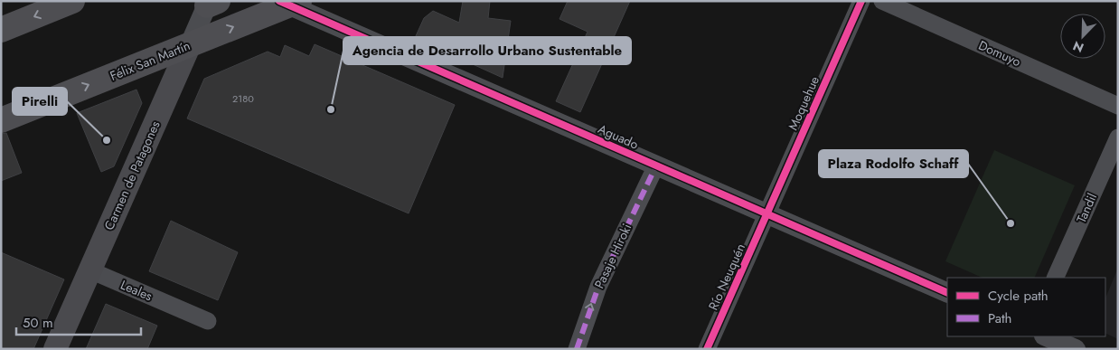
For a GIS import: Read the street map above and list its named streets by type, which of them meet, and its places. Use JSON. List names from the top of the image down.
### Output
{
  "streets": {
    "highway": ["Félix San Martín"],
    "main road": ["Carmen de Patagones"],
    "street": [
      "Domuyo",
      "Moquehue",
      "Aguado",
      "Tandil",
      "Pasaje Hiroki",
      "Río Neuquén",
      "Leales"
    ]
  },
  "crossings": [
    ["Félix San Martín", "Aguado"],
    ["Félix San Martín", "Carmen de Patagones"],
    ["Moquehue", "Aguado"],
    ["Moquehue", "Río Neuquén"],
    ["Aguado", "Pasaje Hiroki"],
    ["Aguado", "Río Neuquén"],
    ["Carmen de Patagones", "Leales"]
  ],
  "one_way": ["Félix San Martín", "Pasaje Hiroki"],
  "places": ["Agencia de Desarrollo Urbano Sustentable", "Pirelli", "Plaza Rodolfo Schaff"],
  "house_numbers": ["2180"],
  "legend": ["Cycle path", "Path"],
  "scale_bar": "50 m",
  "north": "bottom left"
}
